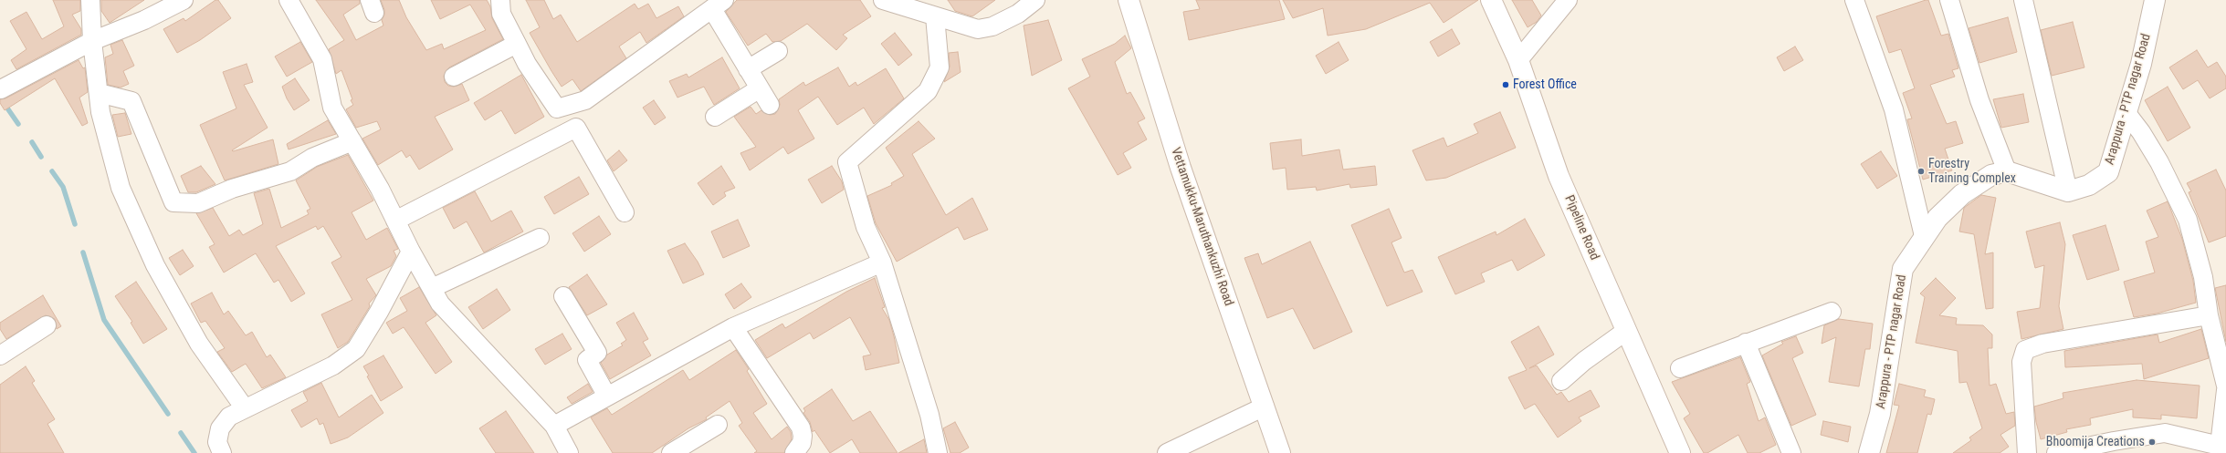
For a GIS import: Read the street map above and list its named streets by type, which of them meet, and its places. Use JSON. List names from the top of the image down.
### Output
{
  "streets": {
    "main road": ["Arappura - PTP nagar Road", "Vettamukku-Maruthankuzhi Road", "Pipeline Road"]
  },
  "places": ["Forest Office", "Forestry Training Complex", "Bhoomija Creations"]
}
